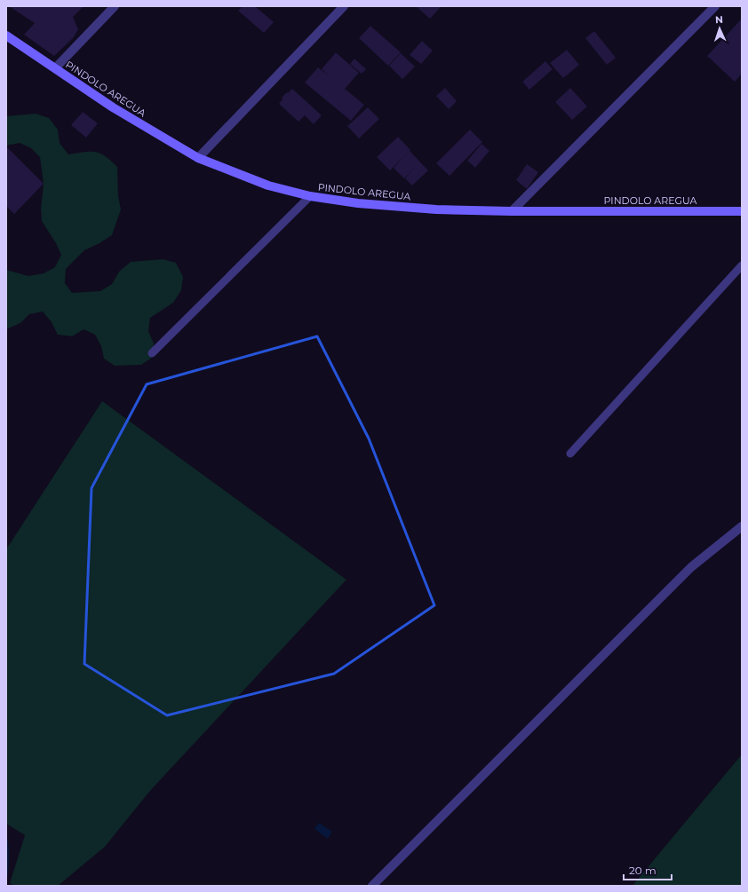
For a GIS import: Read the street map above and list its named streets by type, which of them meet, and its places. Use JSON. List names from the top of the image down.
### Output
{
  "streets": {
    "main road": ["PINDOLO AREGUA"]
  },
  "scale_bar": "20 m",
  "north": "top"
}
